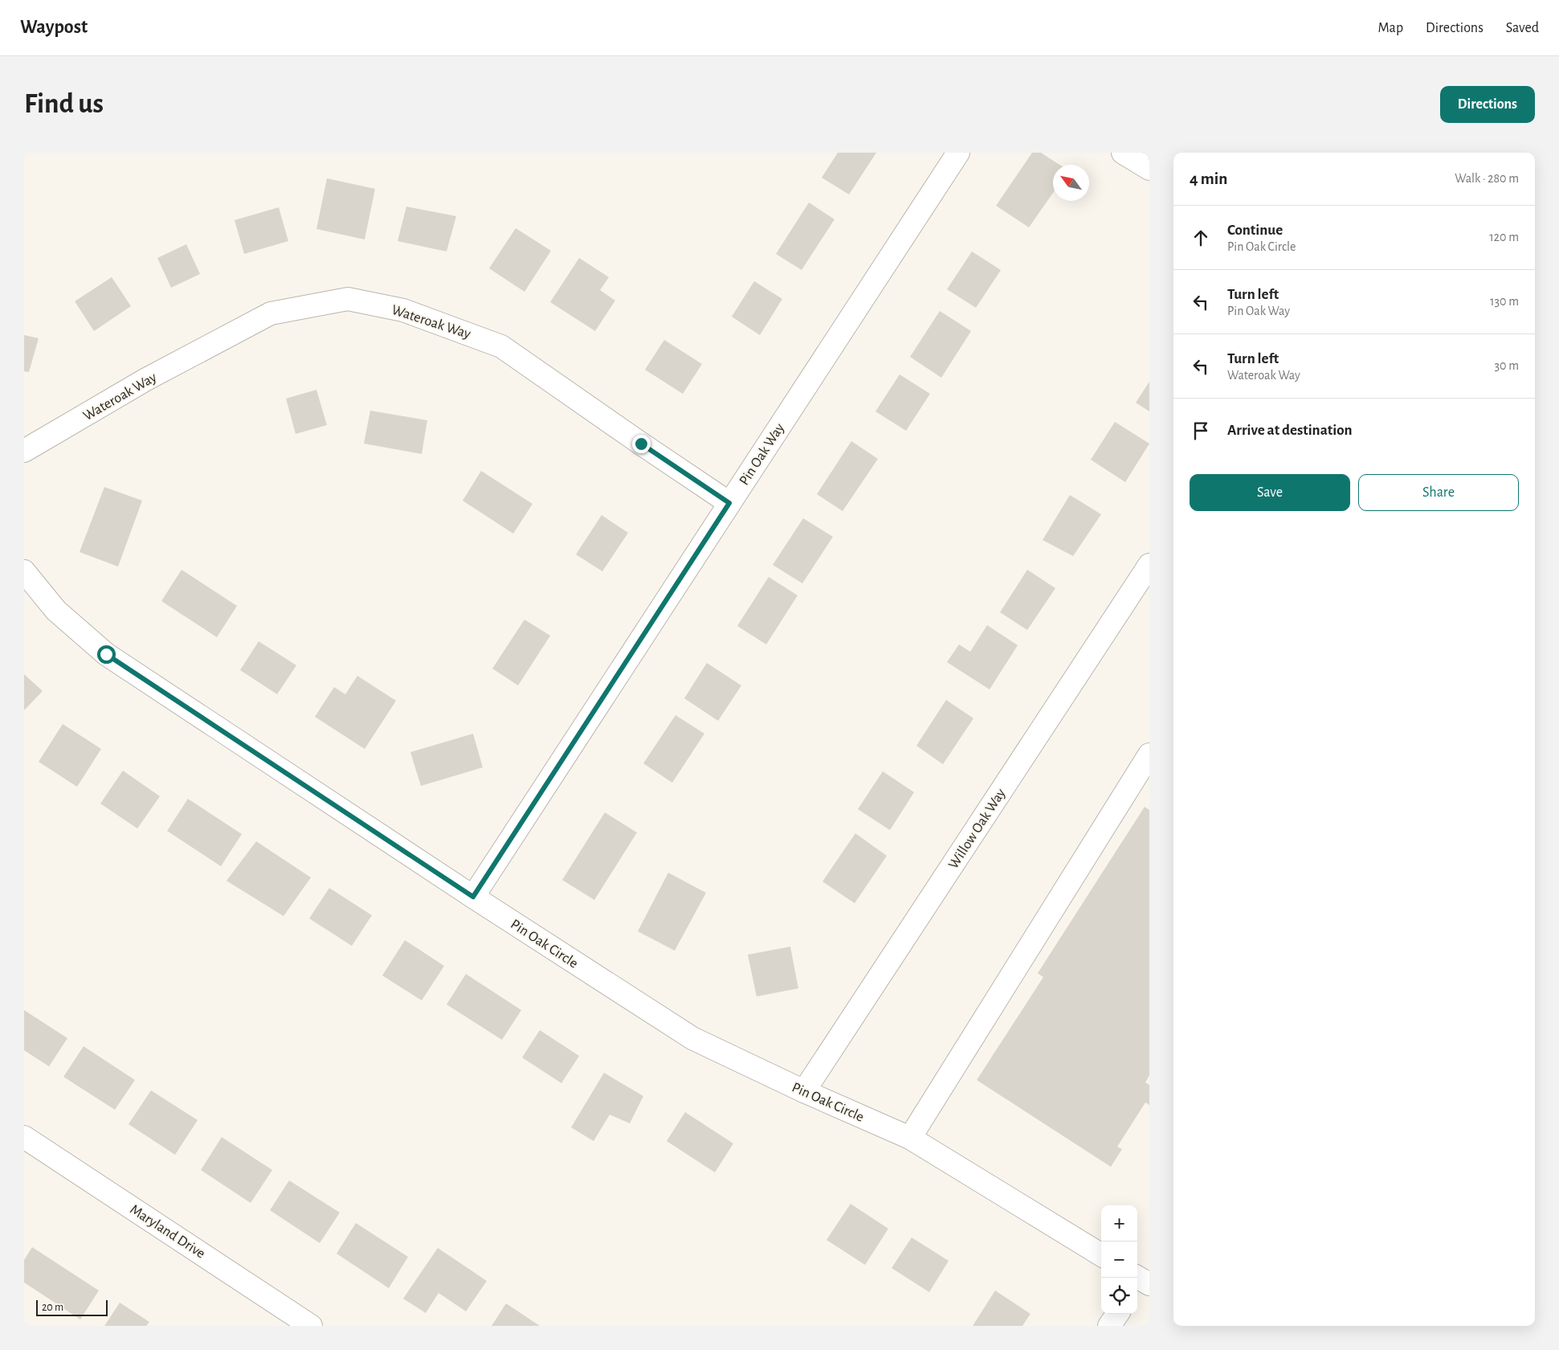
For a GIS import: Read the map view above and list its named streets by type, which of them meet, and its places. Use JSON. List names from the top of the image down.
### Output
{
  "streets": {
    "street": [
      "Wateroak Way",
      "Pin Oak Way",
      "Willow Oak Way",
      "Pin Oak Circle",
      "Maryland Drive"
    ]
  },
  "crossings": [
    ["Wateroak Way", "Pin Oak Way"],
    ["Pin Oak Way", "Pin Oak Circle"],
    ["Willow Oak Way", "Pin Oak Circle"]
  ],
  "scale_bar": "20 m",
  "north": "top left",
  "page": {
    "header": "Waypost",
    "nav": ["Map", "Directions", "Saved"],
    "buttons": [
      "Directions",
      ["Save", "Share"]
    ],
    "title": "Find us",
    "heading": ["4 min", "Walk · 280 m"],
    "list": [
      ["Continue", "Pin Oak Circle", "120 m"],
      ["Turn left", "Pin Oak Way", "130 m"],
      ["Turn left", "Wateroak Way", "30 m"],
      "Arrive at destination"
    ],
    "map_buttons": ["+", "−"],
    "scale": "20 m"
  }
}
